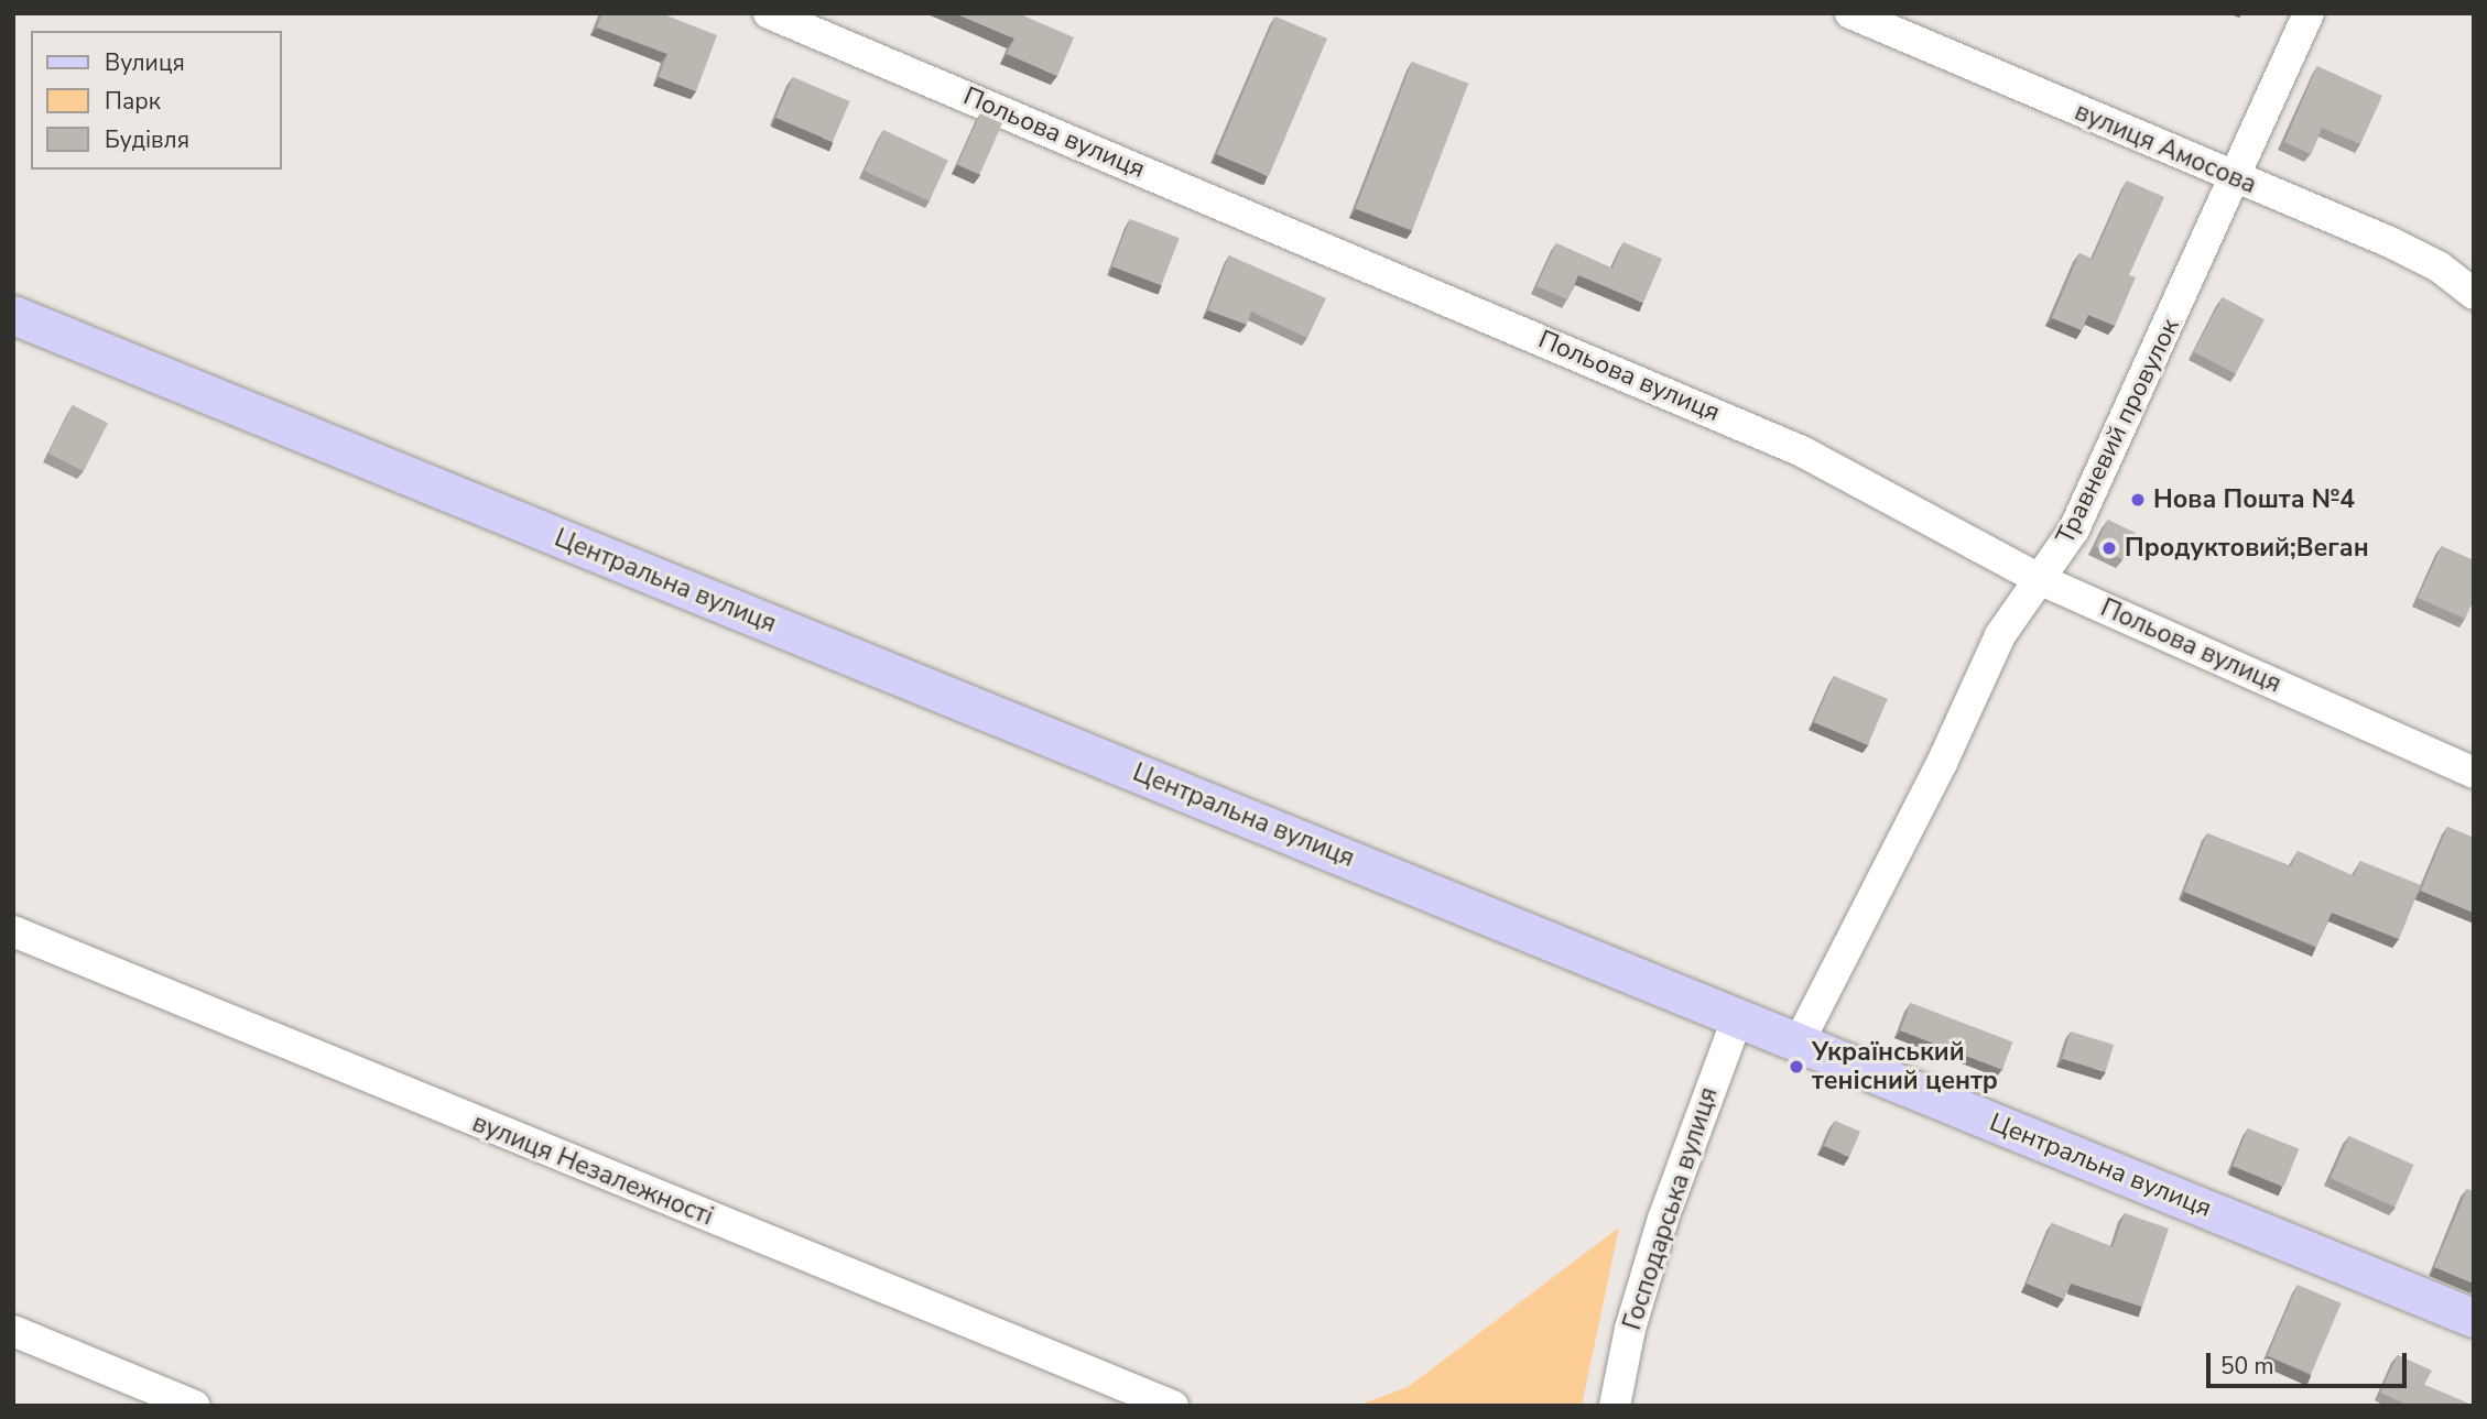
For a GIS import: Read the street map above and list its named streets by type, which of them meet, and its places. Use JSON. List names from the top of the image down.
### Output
{
  "streets": {
    "main road": ["Центральна вулиця"],
    "street": [
      "Польова вулиця",
      "вулиця Амосова",
      "Травневий провулок",
      "вулиця Незалежності",
      "Господарська вулиця"
    ]
  },
  "crossings": [
    ["Польова вулиця", "Травневий провулок"],
    ["вулиця Амосова", "Травневий провулок"],
    ["Травневий провулок", "Центральна вулиця"],
    ["Центральна вулиця", "Господарська вулиця"]
  ],
  "places": ["Нова Пошта №4", "Продуктовий;Веган", "Український тенісний центр"],
  "legend": ["Вулиця", "Парк", "Будівля"],
  "scale_bar": "50 m"
}
